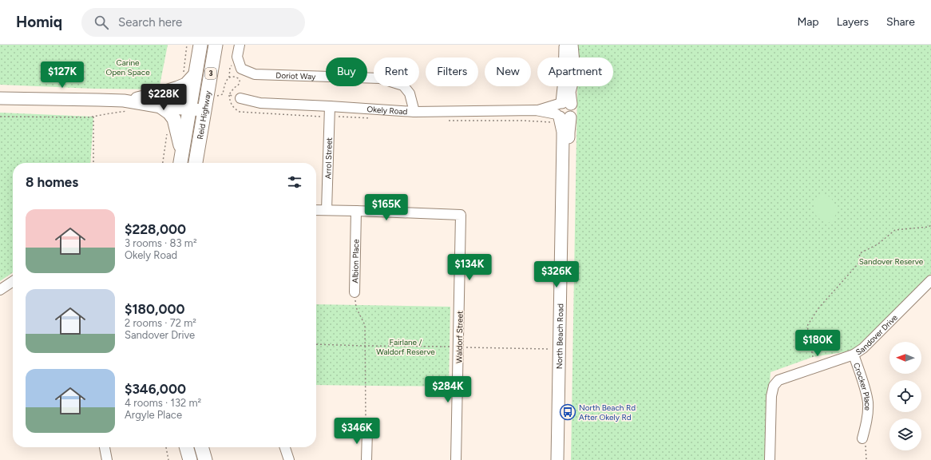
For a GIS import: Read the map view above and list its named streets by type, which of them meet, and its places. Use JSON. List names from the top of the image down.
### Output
{
  "streets": {
    "highway": ["3", "Reid Highway"],
    "main road": ["North Beach Road"],
    "street": [
      "Doriot Way",
      "Okely Road",
      "Arrol Street",
      "Albion Place",
      "Sandover Drive",
      "Waldorf Street",
      "Crocker Place"
    ]
  },
  "crossings": [
    ["Doriot Way", "Okely Road"],
    ["Okely Road", "Arrol Street"],
    ["Okely Road", "North Beach Road"],
    ["Albion Place", "Waldorf Street"],
    ["Sandover Drive", "Crocker Place"]
  ],
  "parks": ["Carine Open Space", "Sandover Reserve", "Fairlane / Waldorf Reserve"],
  "places": {
    "bus stop": ["North Beach Rd After Okely Rd"]
  },
  "north": "left",
  "page": {
    "header": "Homiq",
    "search": "Search here",
    "nav": ["Map", "Layers", "Share"],
    "chip": [
      "Buy",
      "Rent",
      "Filters",
      "New",
      "Apartment"
    ],
    "price": [
      "$127K",
      "$228K",
      "$165K",
      "$134K",
      "$326K",
      "$180K",
      "$284K",
      "$346K"
    ],
    "heading": "8 homes",
    "list": [
      {
        "name": "$228,000",
        "note": "3 rooms · 83 m² · Okely Road"
      },
      {
        "name": "$180,000",
        "note": "2 rooms · 72 m² · Sandover Drive"
      },
      {
        "name": "$346,000",
        "note": "4 rooms · 132 m² · Argyle Place"
      }
    ]
  }
}
